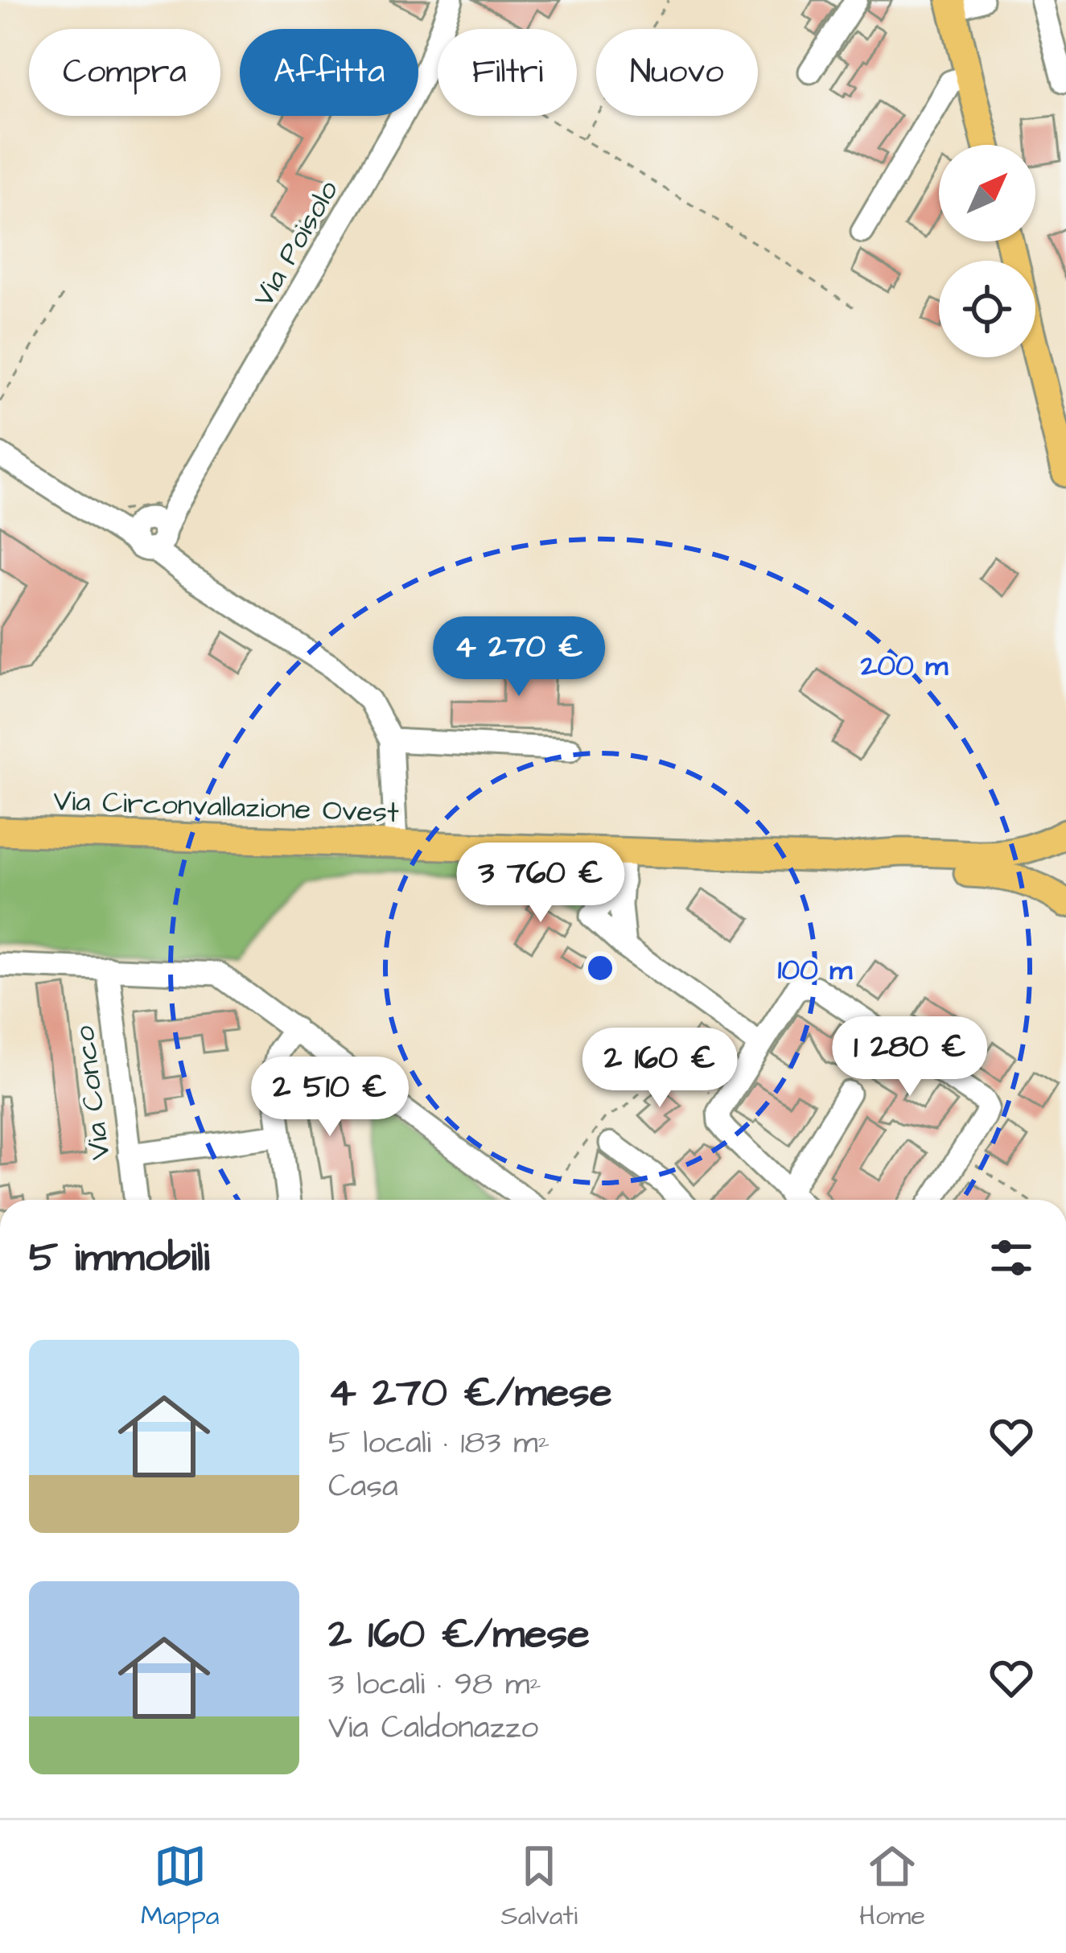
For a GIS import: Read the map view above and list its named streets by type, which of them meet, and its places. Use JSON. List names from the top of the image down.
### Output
{
  "streets": {
    "main road": ["Via Circonvallazione Ovest"],
    "street": ["Via Poisolo", "Via Conco"]
  },
  "north": "top right",
  "page": {
    "chip": [
      "Compra",
      "Affitta",
      "Filtri",
      "Nuovo"
    ],
    "price": [
      "4 270 €",
      "3 760 €",
      "1 280 €",
      "2 160 €",
      "2 510 €"
    ],
    "heading": "5 immobili",
    "list": [
      {
        "name": "4 270 €/mese",
        "note": "5 locali · 183 m² · Casa"
      },
      {
        "name": "2 160 €/mese",
        "note": "3 locali · 98 m² · Via Caldonazzo"
      }
    ],
    "tabs": ["Mappa", "Salvati", "Home"]
  },
  "rings": ["200 m", "100 m"]
}
